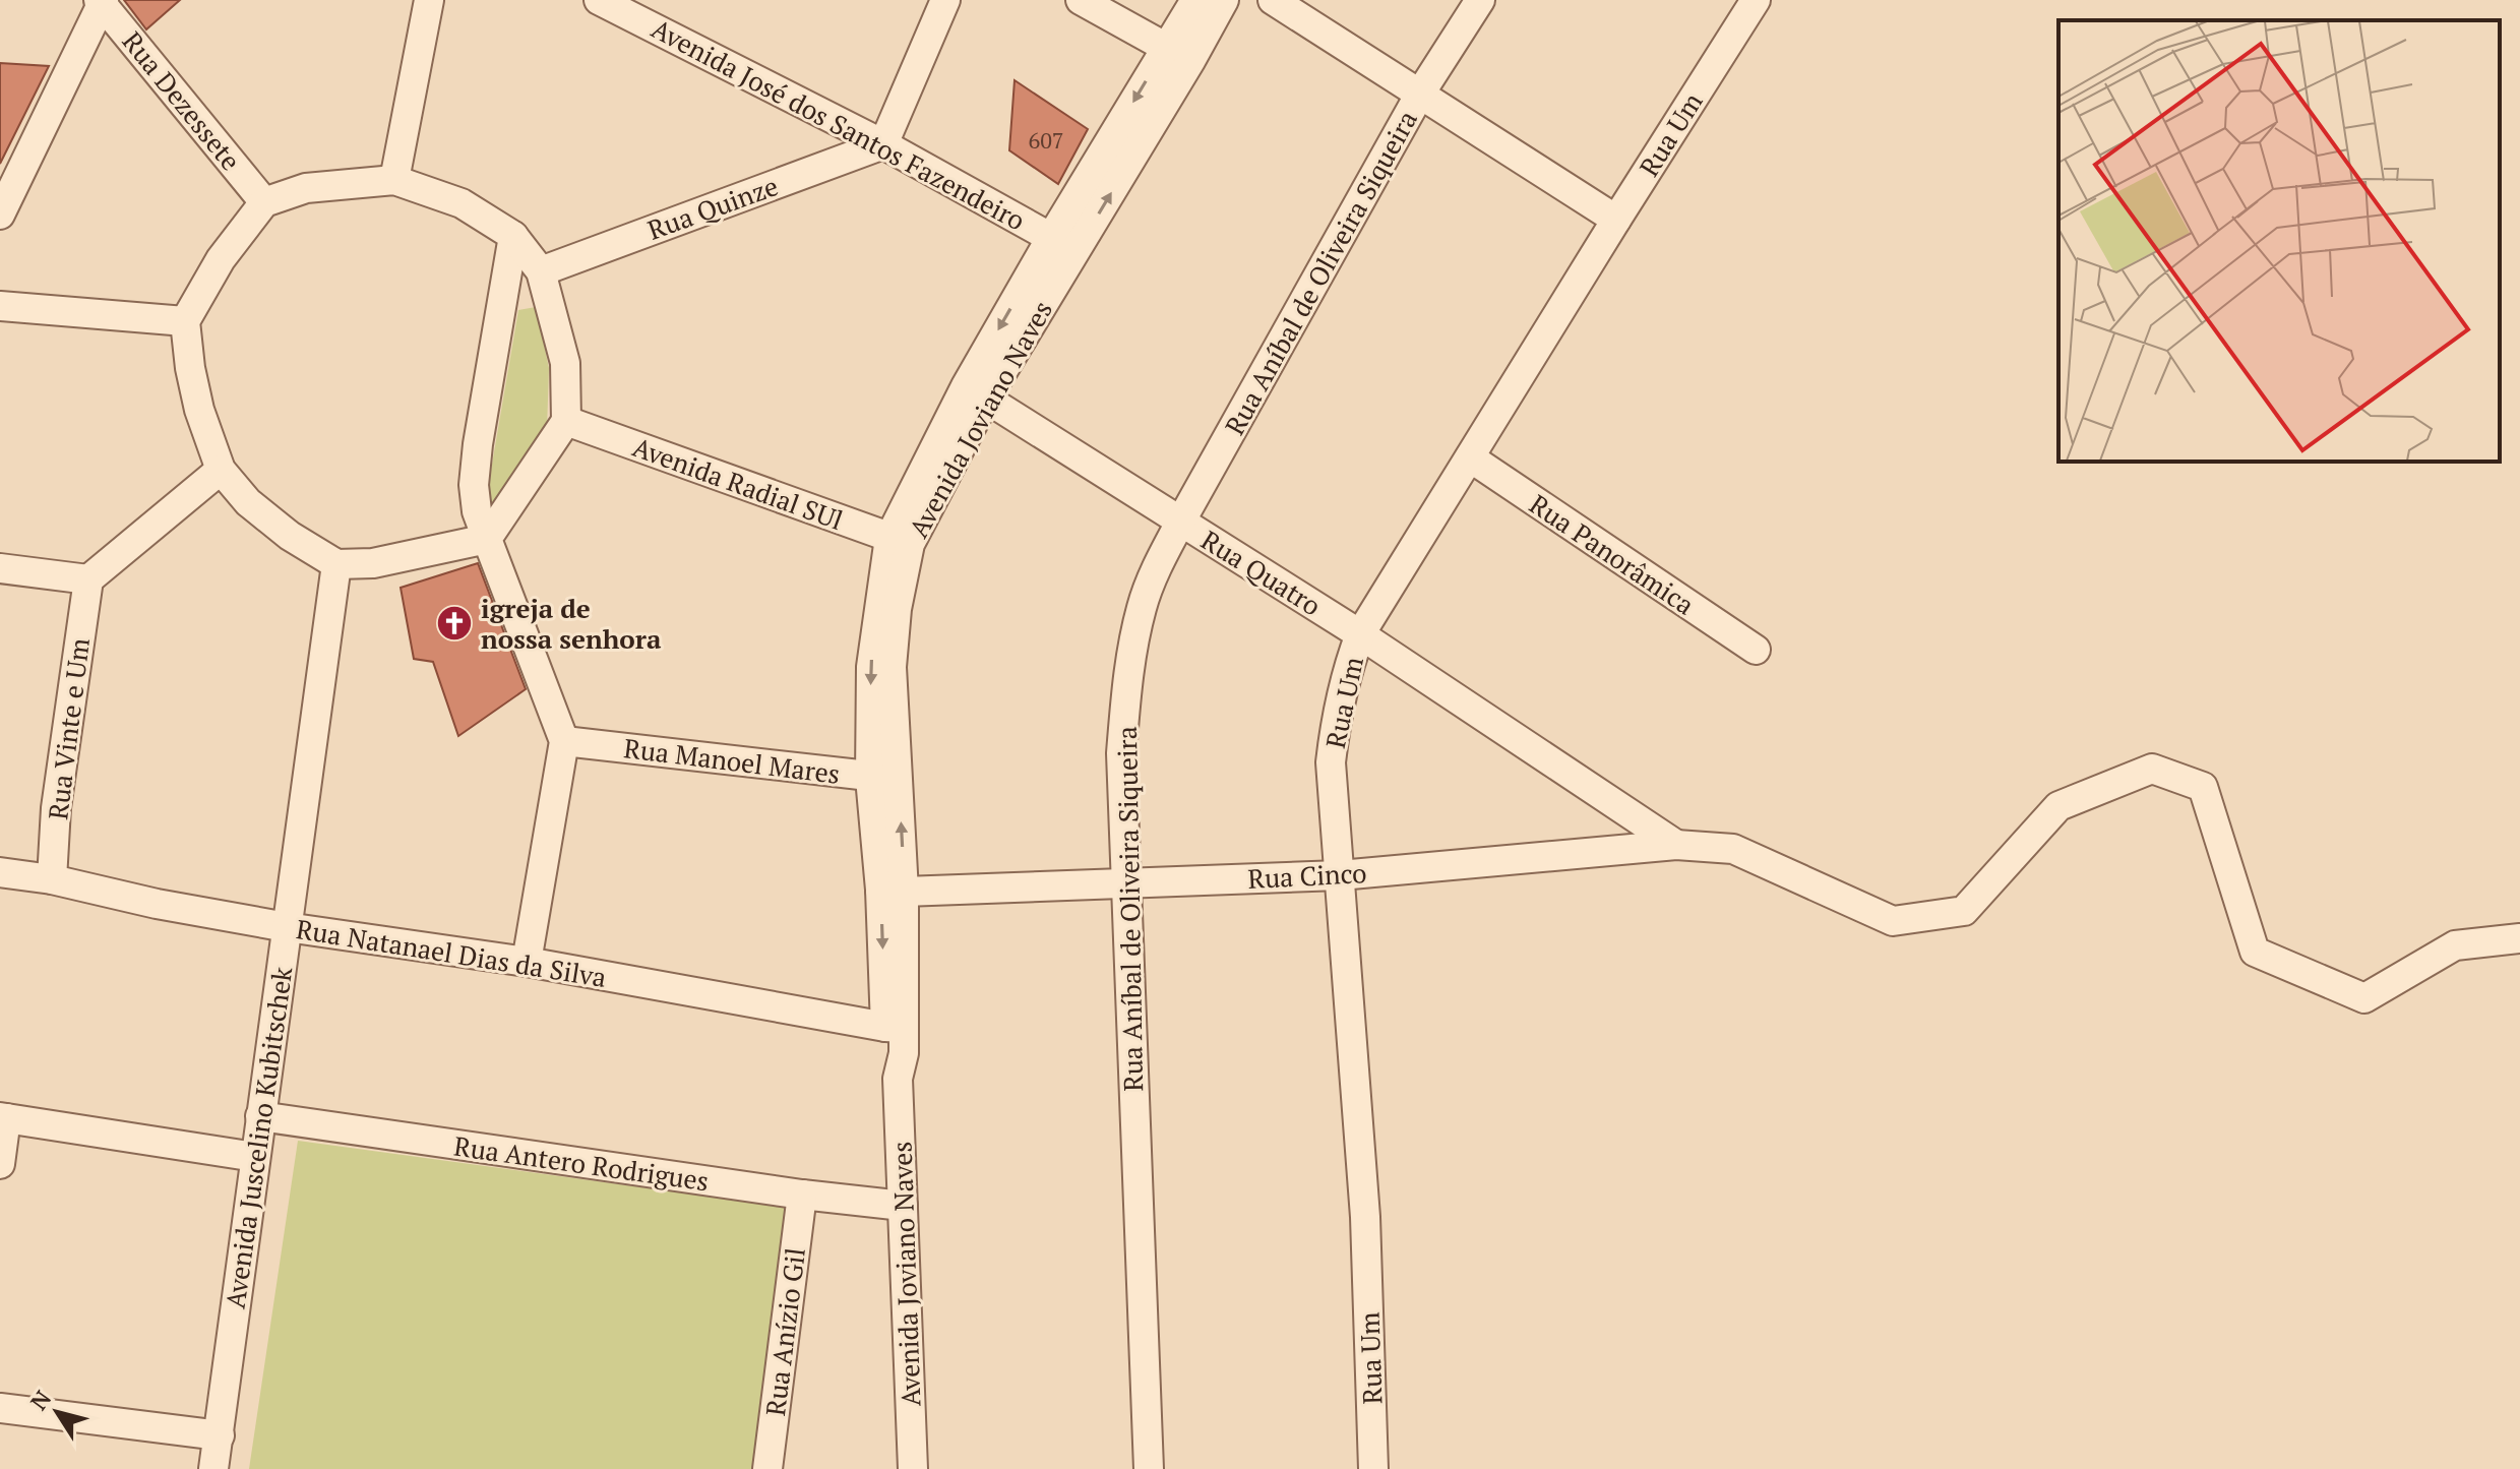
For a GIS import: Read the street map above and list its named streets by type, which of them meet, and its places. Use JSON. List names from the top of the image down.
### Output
{
  "streets": {
    "street": [
      "Rua Dezessete",
      "Avenida José dos Santos Fazendeiro",
      "Rua Um",
      "Rua Quinze",
      "Rua Aníbal de Oliveira Siqueira",
      "Avenida Joviano Naves",
      "Avenida Radial SUl",
      "Rua Panorâmica",
      "Rua Quatro",
      "Rua Vinte e Um",
      "Rua Manoel Mares",
      "Rua Cinco",
      "Rua Natanael Dias da Silva",
      "Avenida Juscelino Kubitschek",
      "Rua Antero Rodrigues",
      "Rua Anízio Gil"
    ]
  },
  "crossings": [
    ["Avenida José dos Santos Fazendeiro", "Rua Quinze"],
    ["Avenida José dos Santos Fazendeiro", "Avenida Joviano Naves"],
    ["Rua Um", "Rua Panorâmica"],
    ["Rua Um", "Rua Quatro"],
    ["Rua Um", "Rua Cinco"],
    ["Rua Aníbal de Oliveira Siqueira", "Rua Quatro"],
    ["Rua Aníbal de Oliveira Siqueira", "Rua Cinco"],
    ["Avenida Joviano Naves", "Avenida Radial SUl"],
    ["Avenida Joviano Naves", "Rua Quatro"],
    ["Avenida Joviano Naves", "Rua Manoel Mares"],
    ["Avenida Joviano Naves", "Rua Cinco"],
    ["Avenida Joviano Naves", "Rua Natanael Dias da Silva"],
    ["Avenida Joviano Naves", "Rua Antero Rodrigues"],
    ["Rua Quatro", "Rua Cinco"],
    ["Rua Vinte e Um", "Rua Natanael Dias da Silva"],
    ["Rua Natanael Dias da Silva", "Avenida Juscelino Kubitschek"],
    ["Avenida Juscelino Kubitschek", "Rua Antero Rodrigues"],
    ["Rua Antero Rodrigues", "Rua Anízio Gil"]
  ],
  "places": {
    "church": ["igreja de nossa senhora"]
  },
  "house_numbers": ["607"],
  "north": "top left"
}
